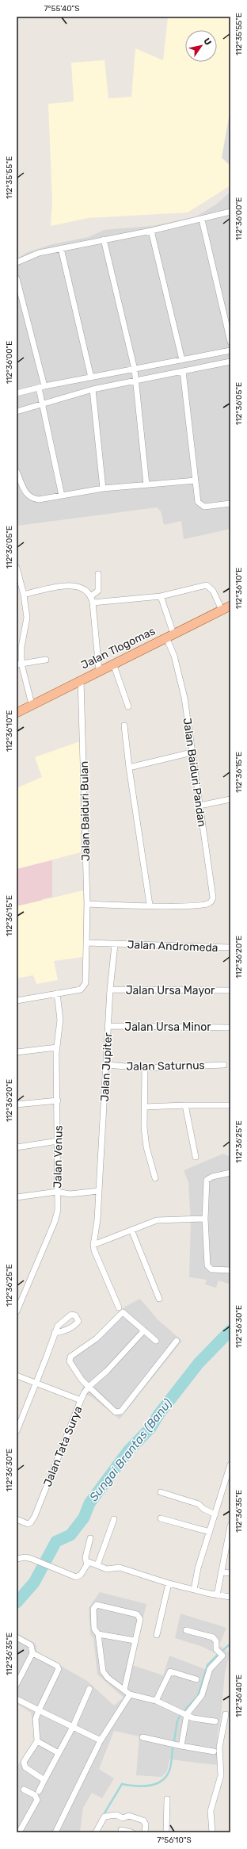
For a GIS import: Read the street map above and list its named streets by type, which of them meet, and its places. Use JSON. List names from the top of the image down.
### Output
{
  "streets": {
    "main road": ["Jalan Tlogomas"],
    "street": [
      "Jalan Baiduri Pandan",
      "Jalan Baiduri Bulan",
      "Jalan Andromeda",
      "Jalan Ursa Mayor",
      "Jalan Ursa Minor",
      "Jalan Saturnus",
      "Jalan Jupiter",
      "Jalan Venus",
      "Jalan Tata Surya"
    ]
  },
  "crossings": [
    ["Jalan Tlogomas", "Jalan Baiduri Pandan"],
    ["Jalan Tlogomas", "Jalan Baiduri Bulan"],
    ["Jalan Baiduri Bulan", "Jalan Venus"],
    ["Jalan Andromeda", "Jalan Jupiter"],
    ["Jalan Ursa Mayor", "Jalan Jupiter"],
    ["Jalan Ursa Minor", "Jalan Jupiter"],
    ["Jalan Saturnus", "Jalan Jupiter"]
  ],
  "water": ["Sungai Brantas (Banu)"],
  "north": "top right",
  "coordinates": [
    "7°55'40\"S",
    "112°35'55\"E",
    "112°36'00\"E",
    "112°36'05\"E",
    "112°36'10\"E",
    "112°36'15\"E",
    "112°36'20\"E",
    "112°36'25\"E",
    "112°36'30\"E",
    "112°36'35\"E",
    "112°36'40\"E",
    "7°56'10\"S"
  ]
}
